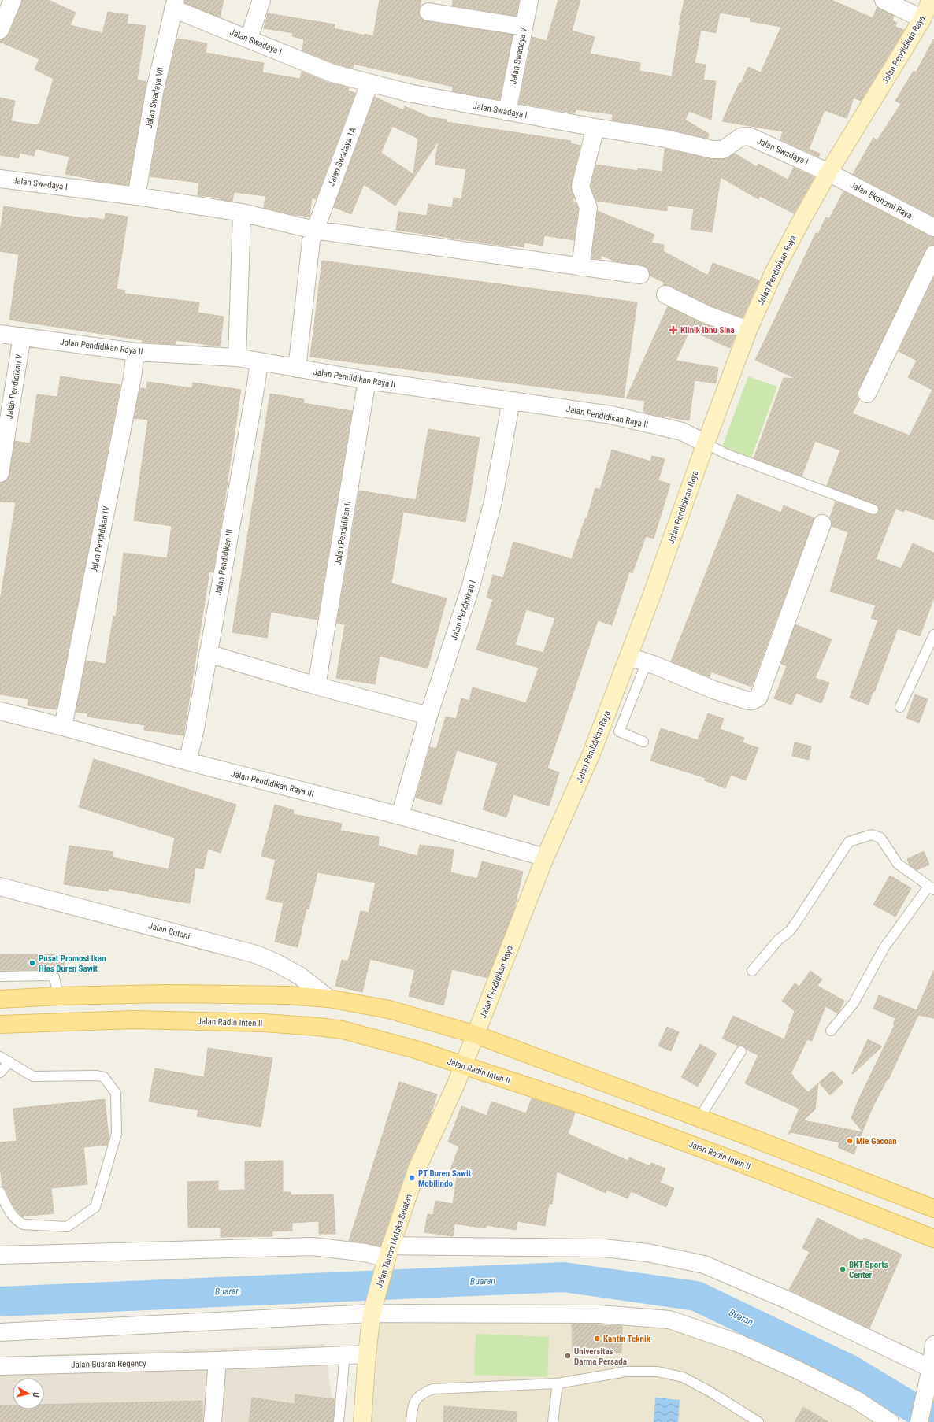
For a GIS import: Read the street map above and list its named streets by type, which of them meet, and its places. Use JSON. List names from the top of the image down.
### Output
{
  "streets": {
    "main road": ["Jalan Radin Inten II"],
    "street": [
      "Jalan Swadaya I",
      "Jalan Pendidikan Raya",
      "Jalan Swadaya V",
      "Jalan Swadaya VII",
      "Jalan Swadaya 1A",
      "Jalan Ekonomi Raya",
      "Jalan Pendidikan Raya II",
      "Jalan Pendidikan V",
      "Jalan Pendidikan II",
      "Jalan Pendidikan IV",
      "Jalan Pendidikan III",
      "Jalan Pendidikan I",
      "Jalan Pendidikan Raya III",
      "Jalan Botani",
      "Jalan Taman Malaka Selatan",
      "Jalan Buaran Regency"
    ]
  },
  "crossings": [
    ["Jalan Swadaya I", "Jalan Pendidikan Raya"],
    ["Jalan Swadaya I", "Jalan Swadaya V"],
    ["Jalan Swadaya I", "Jalan Swadaya VII"],
    ["Jalan Swadaya I", "Jalan Swadaya 1A"],
    ["Jalan Swadaya I", "Jalan Ekonomi Raya"],
    ["Jalan Pendidikan Raya", "Jalan Ekonomi Raya"],
    ["Jalan Pendidikan Raya", "Jalan Pendidikan Raya II"],
    ["Jalan Pendidikan Raya", "Jalan Pendidikan Raya III"],
    ["Jalan Pendidikan Raya", "Jalan Taman Malaka Selatan"],
    ["Jalan Swadaya 1A", "Jalan Pendidikan Raya II"],
    ["Jalan Pendidikan Raya II", "Jalan Pendidikan V"],
    ["Jalan Pendidikan Raya II", "Jalan Pendidikan II"],
    ["Jalan Pendidikan Raya II", "Jalan Pendidikan IV"],
    ["Jalan Pendidikan Raya II", "Jalan Pendidikan III"],
    ["Jalan Pendidikan Raya II", "Jalan Pendidikan I"],
    ["Jalan Pendidikan IV", "Jalan Pendidikan Raya III"],
    ["Jalan Pendidikan III", "Jalan Pendidikan Raya III"],
    ["Jalan Pendidikan I", "Jalan Pendidikan Raya III"],
    ["Jalan Radin Inten II", "Jalan Taman Malaka Selatan"],
    ["Jalan Taman Malaka Selatan", "Jalan Buaran Regency"]
  ],
  "water": ["Buaran"],
  "places": {
    "health": ["Klinik Ibnu Sina"],
    "other": [
      "Pusat Promosi Ikan Hias Duren Sawit",
      "Mie Gacoan",
      "PT Duren Sawit Mobilindo",
      "BKT Sports Center",
      "Kantin Teknik",
      "Universitas Darma Persada"
    ]
  },
  "north": "right"
}
